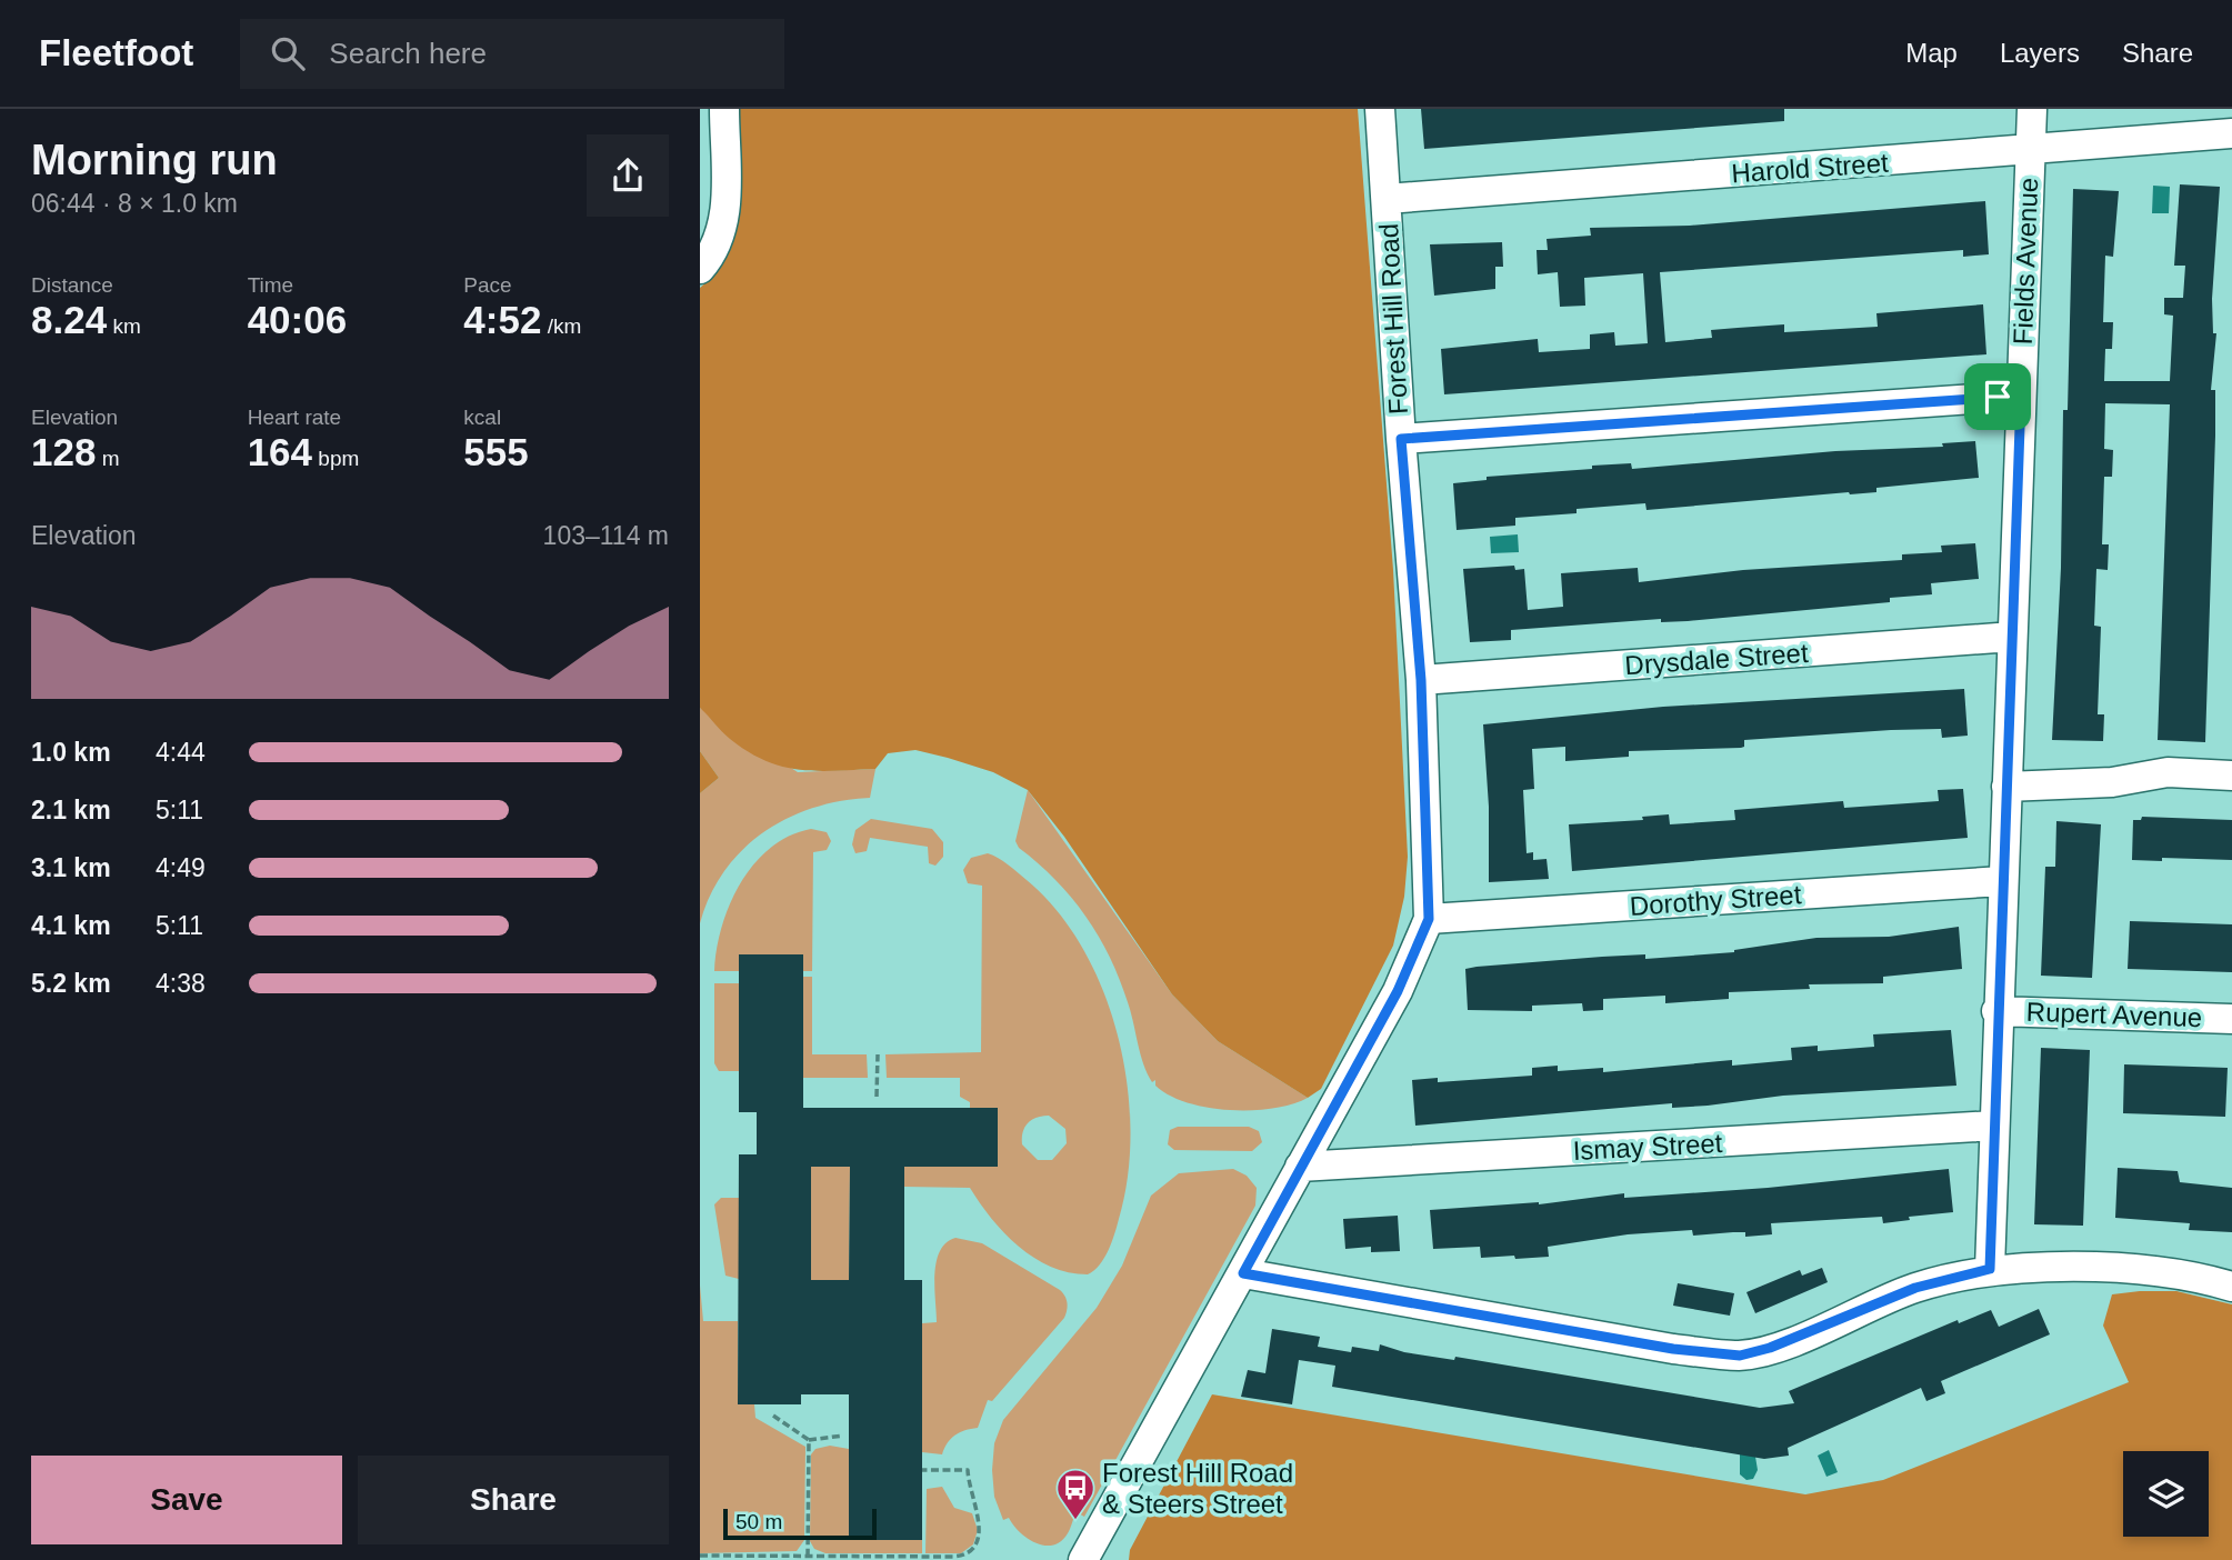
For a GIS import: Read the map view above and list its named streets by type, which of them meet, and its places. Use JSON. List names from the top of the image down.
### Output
{
  "streets": {
    "street": [
      "Harold Street",
      "Fields Avenue",
      "Forest Hill Road",
      "Drysdale Street",
      "Dorothy Street",
      "Rupert Avenue",
      "Ismay Street"
    ]
  },
  "crossings": [
    ["Harold Street", "Fields Avenue"],
    ["Harold Street", "Forest Hill Road"],
    ["Fields Avenue", "Drysdale Street"],
    ["Fields Avenue", "Dorothy Street"],
    ["Fields Avenue", "Rupert Avenue"],
    ["Fields Avenue", "Ismay Street"],
    ["Forest Hill Road", "Drysdale Street"],
    ["Forest Hill Road", "Dorothy Street"],
    ["Forest Hill Road", "Ismay Street"]
  ],
  "places": {
    "bus stop": ["Forest Hill Road & Steers Street"]
  },
  "scale_bar": "50 m",
  "page": {
    "header": "Fleetfoot",
    "search": "Search here",
    "nav": ["Map", "Layers", "Share"],
    "heading": ["Morning run", "06:44 · 8 × 1.0 km"],
    "stats": [
      ["Distance", "8.24 km"],
      ["Time", "40:06"],
      ["Pace", "4:52 /km"],
      ["Elevation", "128 m"],
      ["Heart rate", "164 bpm"],
      ["kcal", "555"]
    ],
    "chart": ["Elevation", "103–114 m"],
    "list": [
      {
        "name": "1.0 km",
        "note": "4:44"
      },
      {
        "name": "2.1 km",
        "note": "5:11"
      },
      {
        "name": "3.1 km",
        "note": "4:49"
      },
      {
        "name": "4.1 km",
        "note": "5:11"
      },
      {
        "name": "5.2 km",
        "note": "4:38"
      }
    ],
    "buttons": ["Save", "Share"],
    "scale": "50 m"
  }
}
